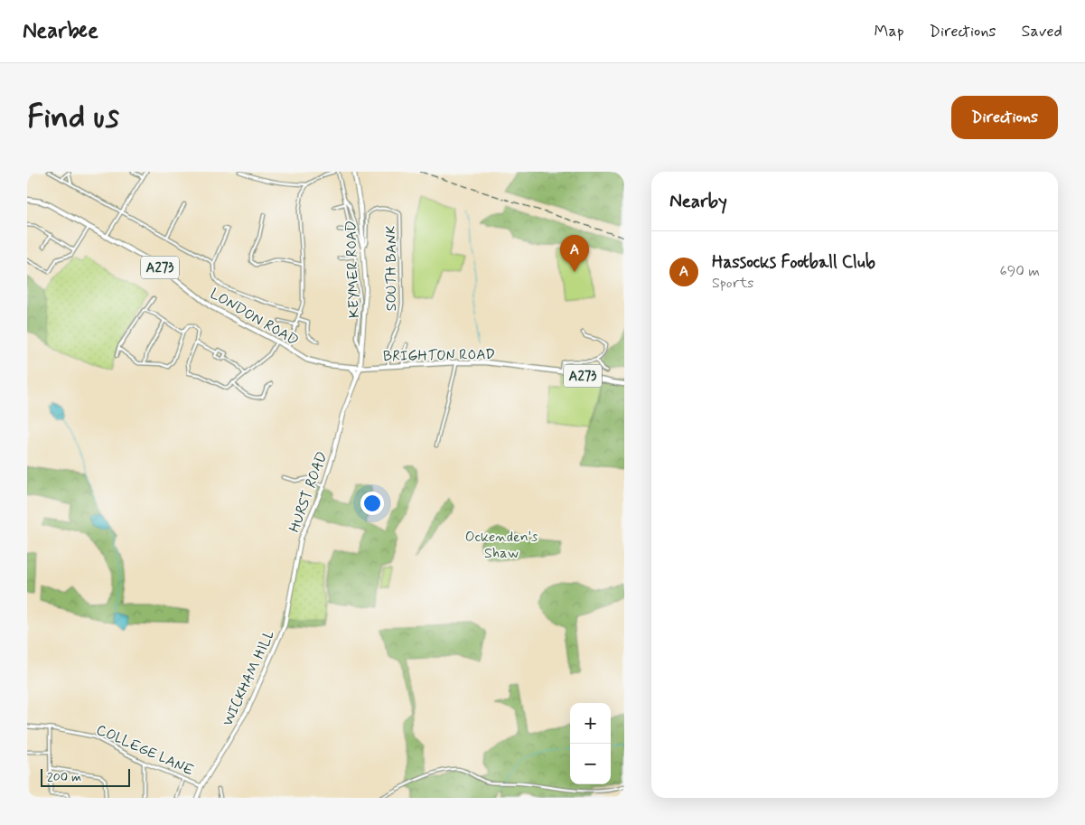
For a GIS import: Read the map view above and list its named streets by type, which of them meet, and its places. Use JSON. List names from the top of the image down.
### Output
{
  "streets": {
    "main road": [
      "A273",
      "KEYMER ROAD",
      "LONDON ROAD",
      "BRIGHTON ROAD",
      "HURST ROAD",
      "WICKHAM HILL"
    ],
    "street": ["SOUTH BANK", "COLLEGE LANE"]
  },
  "crossings": [
    ["SOUTH BANK", "KEYMER ROAD"],
    ["SOUTH BANK", "BRIGHTON ROAD"],
    ["KEYMER ROAD", "LONDON ROAD"],
    ["KEYMER ROAD", "BRIGHTON ROAD"],
    ["KEYMER ROAD", "HURST ROAD"],
    ["LONDON ROAD", "BRIGHTON ROAD"],
    ["LONDON ROAD", "HURST ROAD"],
    ["BRIGHTON ROAD", "HURST ROAD"],
    ["HURST ROAD", "WICKHAM HILL"],
    ["WICKHAM HILL", "COLLEGE LANE"]
  ],
  "parks": ["Ockenden's Shaw"],
  "scale_bar": "200 m",
  "page": {
    "header": "Nearbee",
    "nav": ["Map", "Directions", "Saved"],
    "buttons": "Directions",
    "title": "Find us",
    "heading": "Nearby",
    "list": [
      {
        "mark": "A",
        "name": "Hassocks Football Club",
        "note": "Sports",
        "value": "690 m"
      }
    ],
    "pins": "A",
    "map_buttons": ["+", "−"],
    "scale": "200 m"
  }
}
